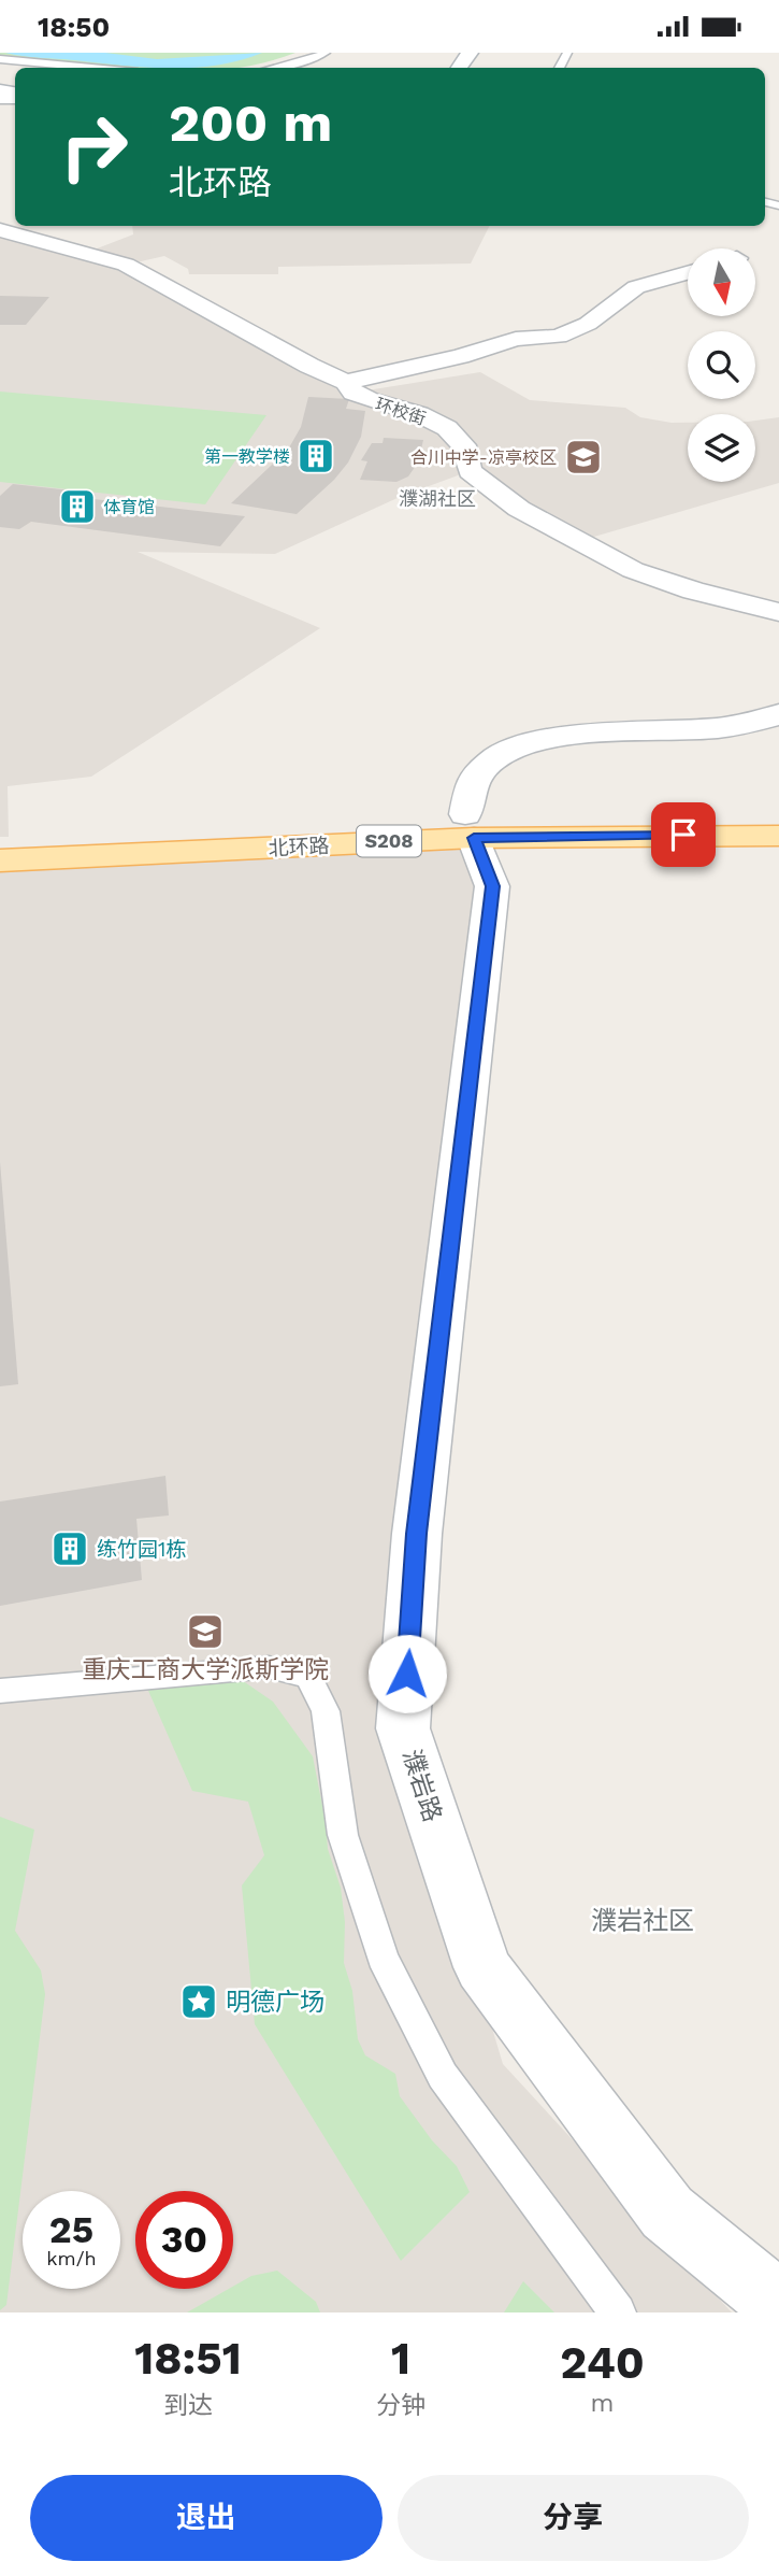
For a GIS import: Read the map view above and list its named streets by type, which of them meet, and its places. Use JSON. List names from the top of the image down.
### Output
{
  "streets": {
    "main road": ["S208", "北环路"],
    "street": ["环校街", "濮岩路"]
  },
  "crossings": [
    ["北环路", "濮岩路"]
  ],
  "districts": ["濮湖社区", "濮岩社区"],
  "places": {
    "building": ["第一教学楼", "体育馆", "练竹园1栋"],
    "school or university": ["合川中学-凉亭校区", "重庆工商大学派斯学院"],
    "place": ["明德广场"]
  },
  "north": "bottom",
  "page": {
    "status": "18:50",
    "turn": ["200 m", "北环路"],
    "speed": "25 km/h",
    "limit": "30",
    "eta": [
      "18:51",
      "到达",
      "1",
      "分钟",
      "240",
      "m"
    ],
    "buttons": ["退出", "分享"]
  }
}
